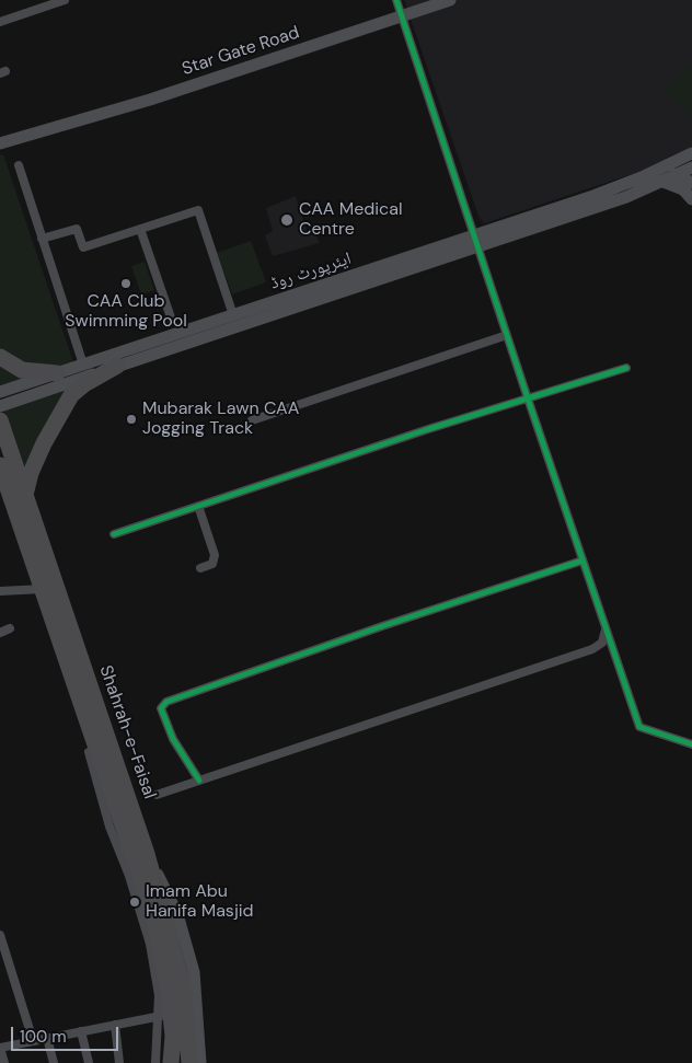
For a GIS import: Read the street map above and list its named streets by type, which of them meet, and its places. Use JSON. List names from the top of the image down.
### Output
{
  "streets": {
    "highway": ["Shahrah-e-Faisal"],
    "main road": ["Star Gate Road", "ایئرپورٹ روڈ"]
  },
  "places": [
    "CAA Medical Centre",
    "CAA Club Swimming Pool",
    "Mubarak Lawn CAA Jogging Track",
    "Imam Abu Hanifa Masjid"
  ],
  "scale_bar": "100 m"
}
